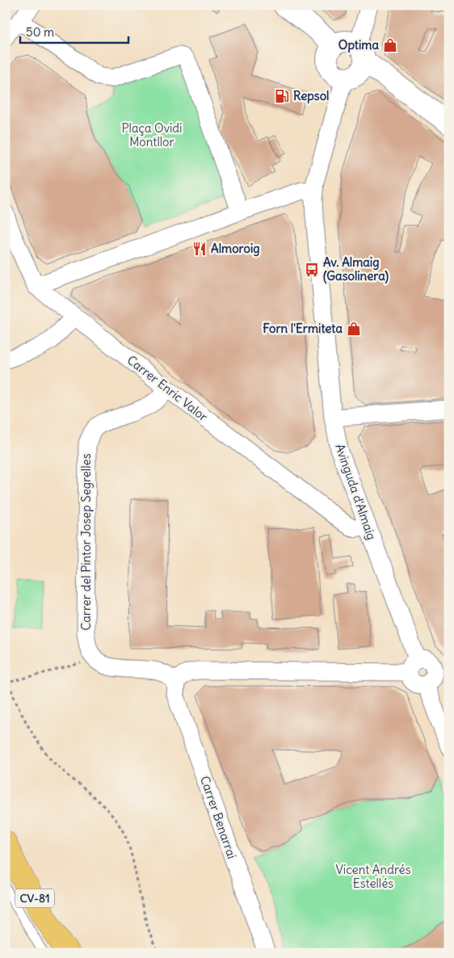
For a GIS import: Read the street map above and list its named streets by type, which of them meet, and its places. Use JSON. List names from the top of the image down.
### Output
{
  "streets": {
    "main road": ["CV-81"],
    "street": [
      "Carrer Enric Valor",
      "Avinguda d'Almaig",
      "Carrer del Pintor Josep Segrelles",
      "Carrer Benarrai"
    ]
  },
  "crossings": [
    ["Carrer Enric Valor", "Avinguda d'Almaig"],
    ["Carrer Enric Valor", "Carrer del Pintor Josep Segrelles"]
  ],
  "parks": ["Plaça Ovidi Montllor", "Vicent Andrés Estellés"],
  "places": {
    "shop": ["Optima", "Forn l'Ermiteta"],
    "fuel station": ["Repsol"],
    "restaurant": ["Almoroig"],
    "bus stop": ["Av. Almaig (Gasolinera)"]
  },
  "scale_bar": "50 m"
}
